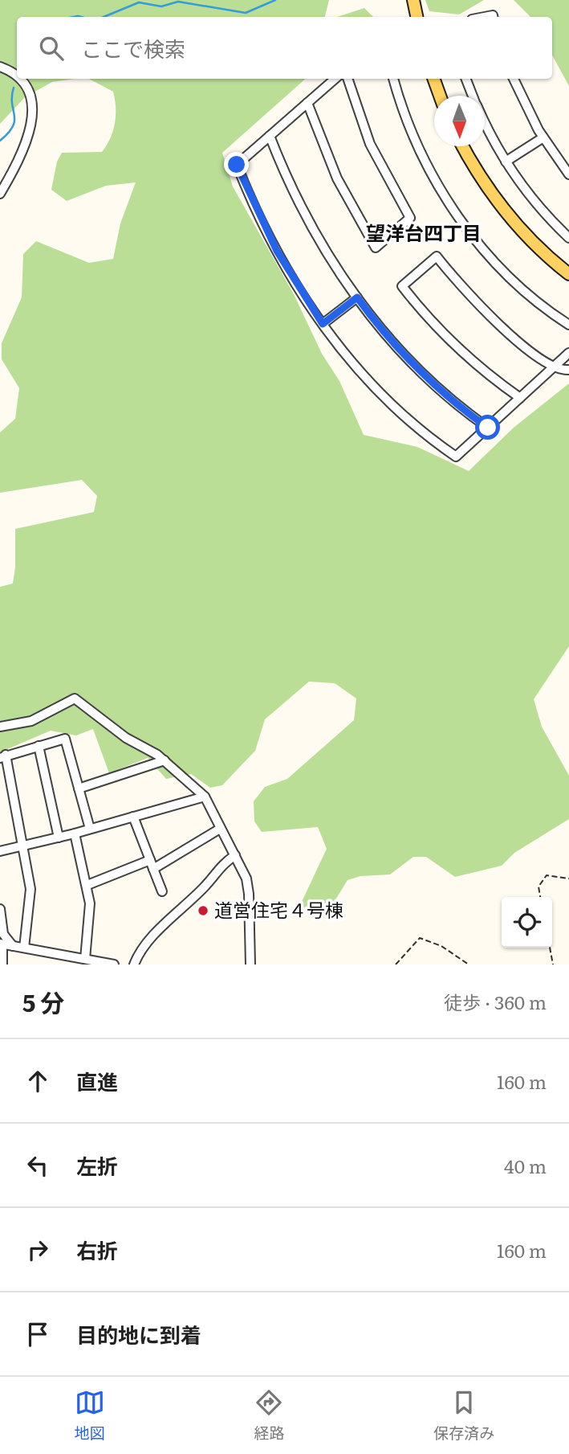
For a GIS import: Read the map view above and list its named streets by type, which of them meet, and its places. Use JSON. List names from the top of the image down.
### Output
{
  "districts": ["望洋台四丁目"],
  "places": ["道営住宅４号棟"],
  "north": "bottom",
  "page": {
    "search": "ここで検索",
    "heading": ["5 分", "徒歩 · 360 m"],
    "list": [
      ["直進", "160 m"],
      ["左折", "40 m"],
      ["右折", "160 m"],
      "目的地に到着"
    ],
    "nav": ["地図", "経路", "保存済み"]
  }
}
